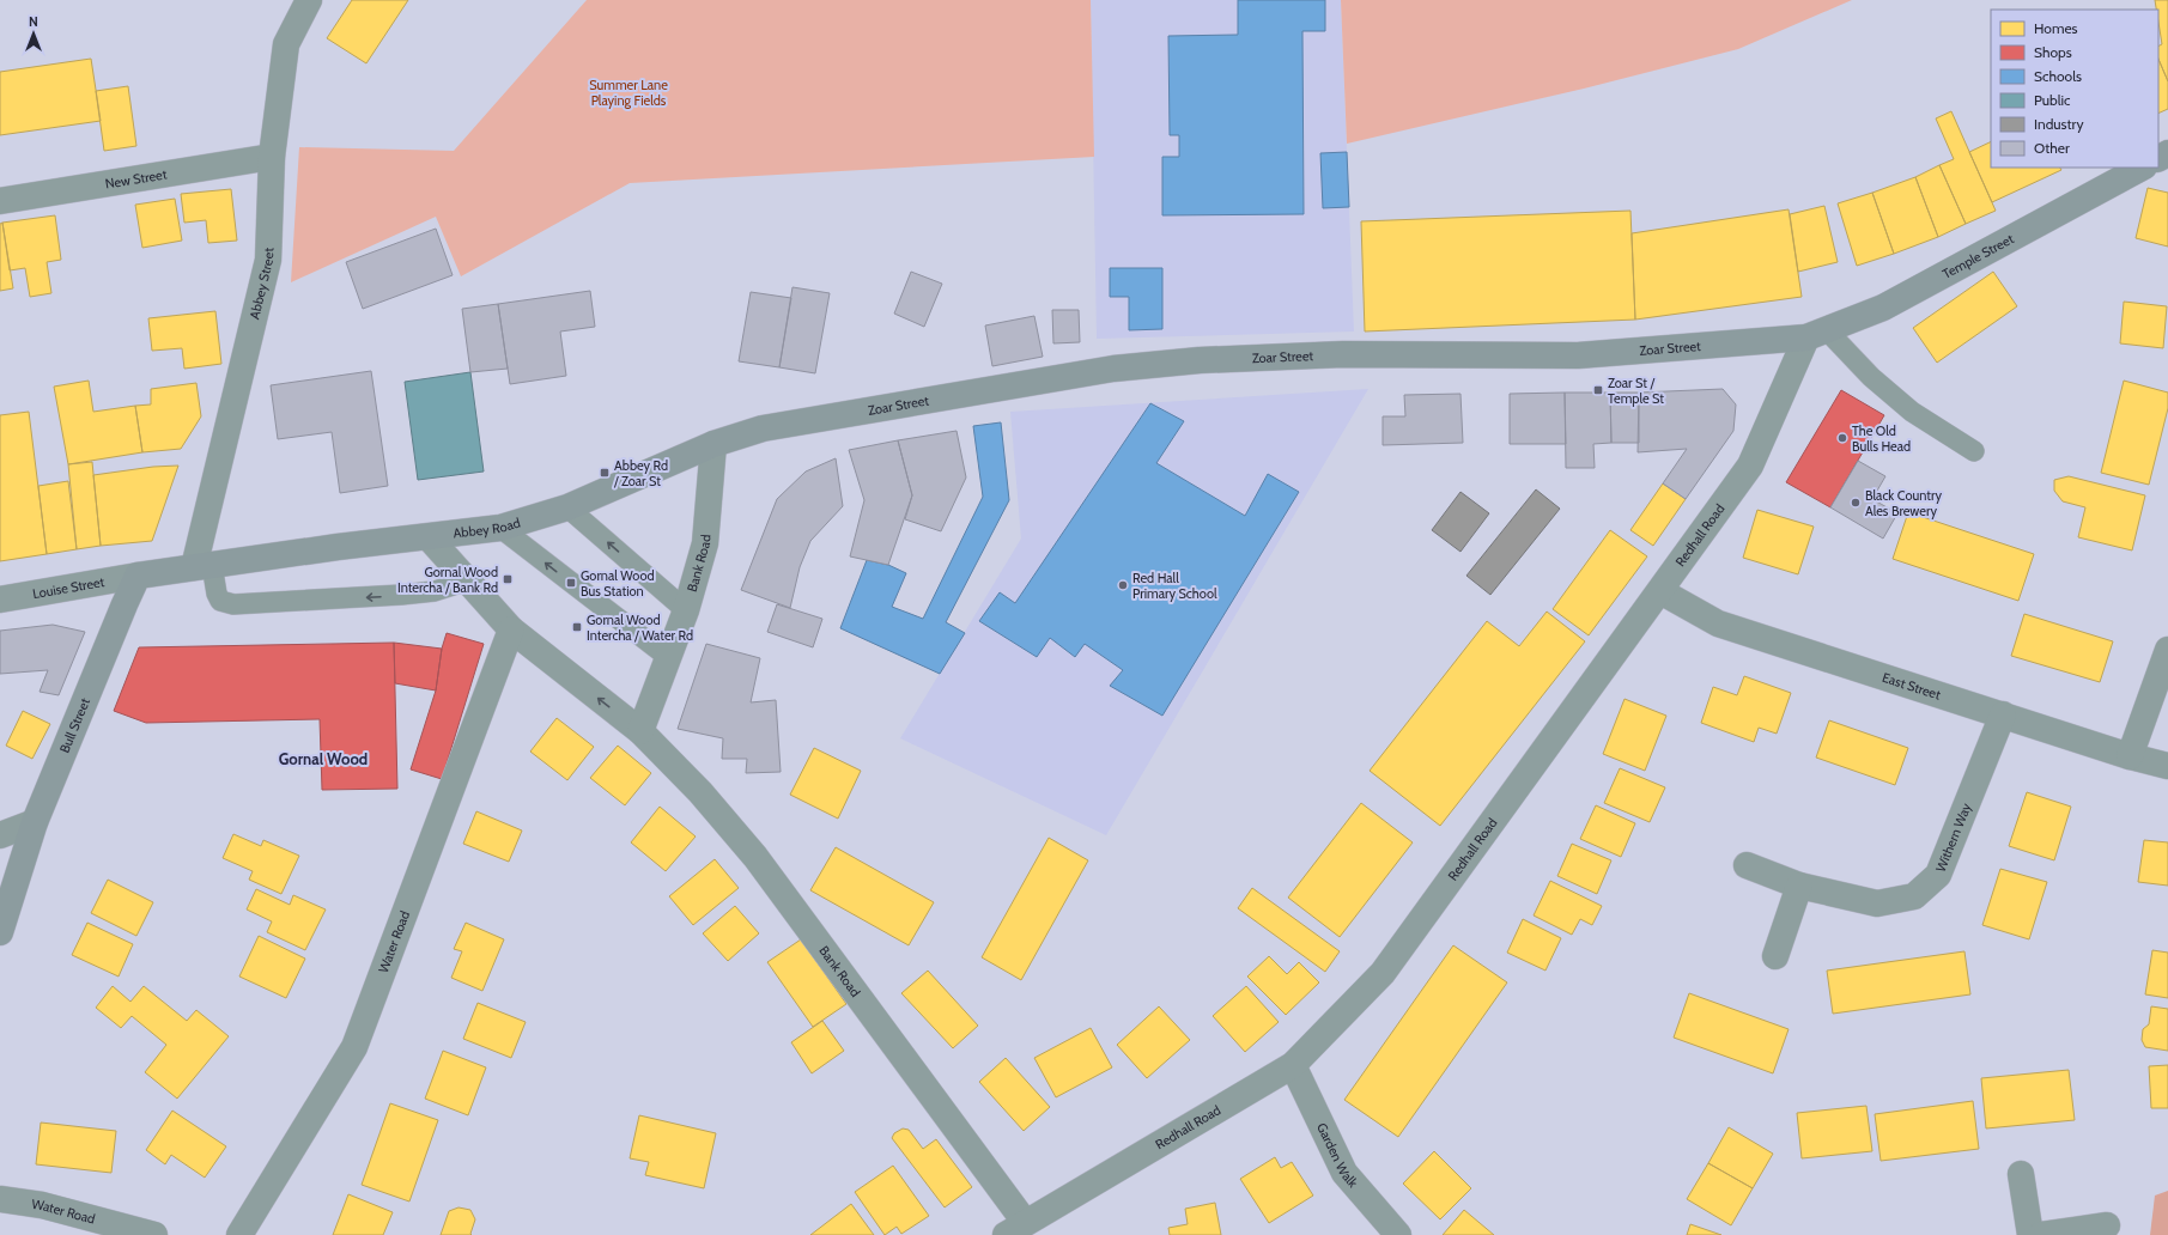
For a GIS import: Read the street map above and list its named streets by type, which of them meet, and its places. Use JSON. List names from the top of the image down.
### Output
{
  "streets": {
    "main road": [
      "Temple Street",
      "Zoar Street",
      "Abbey Road",
      "Bull Street"
    ],
    "street": [
      "New Street",
      "Abbey Street",
      "Redhall Road",
      "Bank Road",
      "Louise Street",
      "East Street",
      "Withern Way",
      "Water Road",
      "Garden Walk"
    ]
  },
  "crossings": [
    ["New Street", "Abbey Street"],
    ["Temple Street", "Zoar Street"],
    ["Temple Street", "Redhall Road"],
    ["Abbey Street", "Abbey Road"],
    ["Zoar Street", "Abbey Road"],
    ["Zoar Street", "Redhall Road"],
    ["Abbey Road", "Bank Road"],
    ["Redhall Road", "Bank Road"],
    ["Redhall Road", "East Street"],
    ["Redhall Road", "Garden Walk"],
    ["Bank Road", "Water Road"],
    ["Louise Street", "Bull Street"],
    ["East Street", "Withern Way"]
  ],
  "districts": ["Gornal Wood"],
  "parks": ["Summer Lane Playing Fields"],
  "places": {
    "transit": [
      "Zoar St / Temple St",
      "Abbey Rd / Zoar St",
      "Gornal Wood Intercha / Bank Rd",
      "Gornal Wood Bus Station",
      "Gornal Wood Intercha / Water Rd"
    ],
    "other": ["The Old Bulls Head", "Black Country Ales Brewery", "Red Hall Primary School"]
  },
  "legend": [
    "Homes",
    "Shops",
    "Schools",
    "Public",
    "Industry",
    "Other"
  ],
  "north": "top"
}
